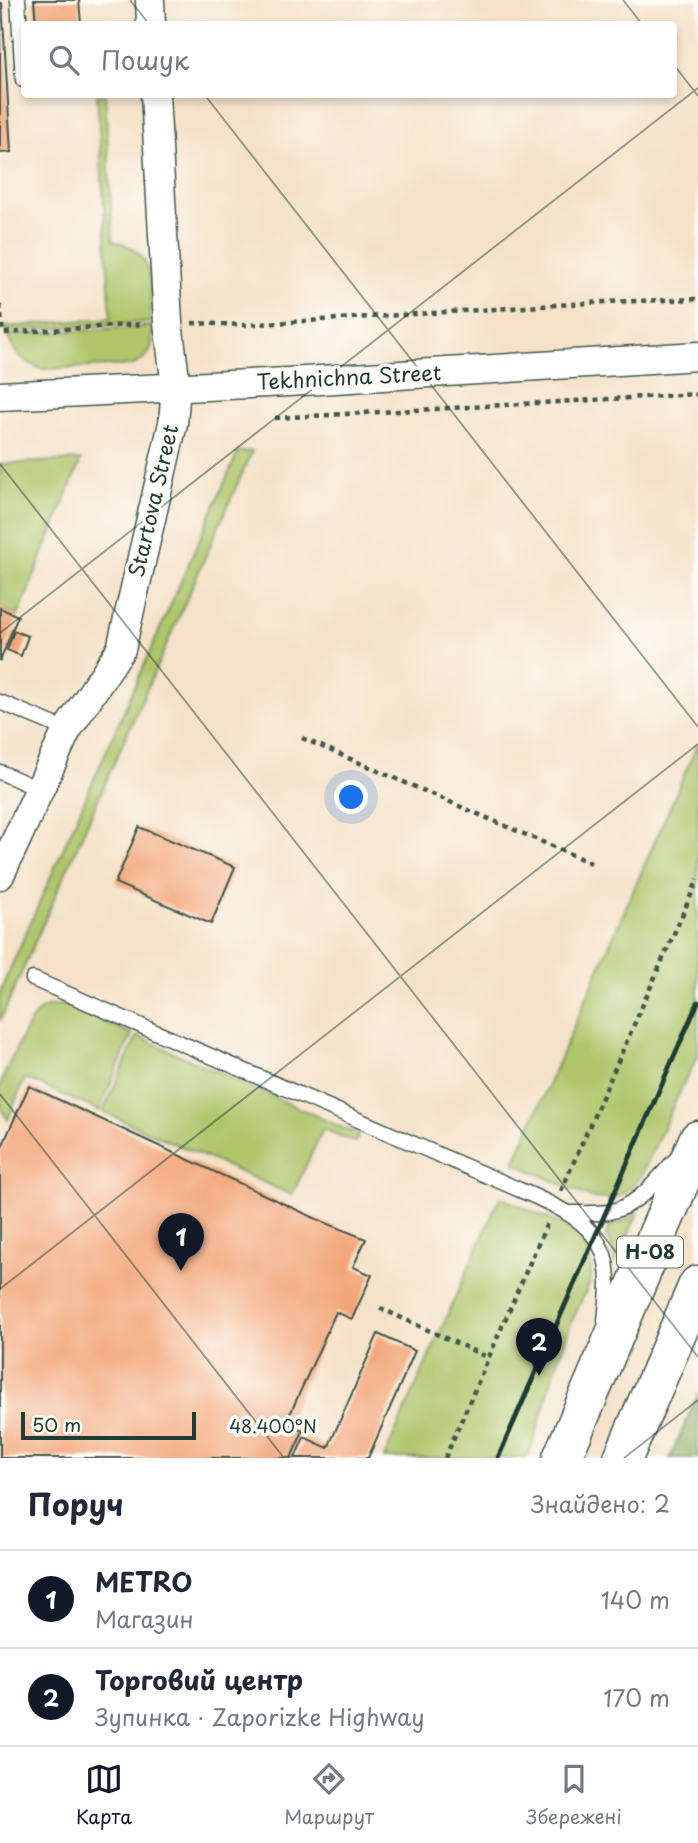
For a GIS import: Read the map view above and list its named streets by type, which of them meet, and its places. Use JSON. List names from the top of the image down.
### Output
{
  "streets": {
    "main road": ["Н-08"],
    "street": ["Tekhnichna Street", "Startova Street"]
  },
  "crossings": [
    ["Tekhnichna Street", "Startova Street"]
  ],
  "scale_bar": "50 m",
  "page": {
    "search": "Пошук",
    "pins": ["1", "2"],
    "scale": "50 m",
    "heading": ["Поруч", "Знайдено: 2"],
    "list": [
      {
        "mark": "1",
        "name": "METRO",
        "note": "Магазин",
        "value": "140 m"
      },
      {
        "mark": "2",
        "name": "Торговий центр",
        "note": "Зупинка · Zaporizke Highway",
        "value": "170 m"
      }
    ],
    "nav": ["Карта", "Маршрут", "Збережені"]
  },
  "coordinates": ["48.400°N"]
}
